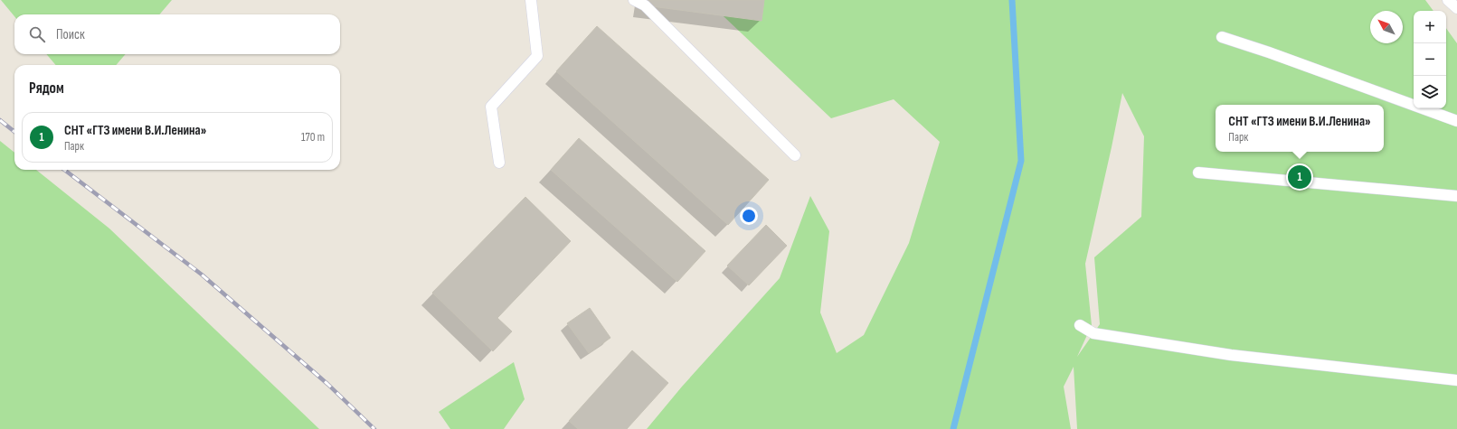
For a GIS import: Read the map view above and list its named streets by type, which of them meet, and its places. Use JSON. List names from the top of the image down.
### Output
{
  "north": "top left",
  "page": {
    "map_buttons": ["+", "−"],
    "search": "Поиск",
    "heading": "Рядом",
    "popup": ["СНТ «ГТЗ имени В.И.Ленина»", "Парк"],
    "list": [
      {
        "mark": "1",
        "name": "СНТ «ГТЗ имени В.И.Ленина»",
        "note": "Парк",
        "value": "170 m"
      }
    ],
    "pins": "1"
  }
}
